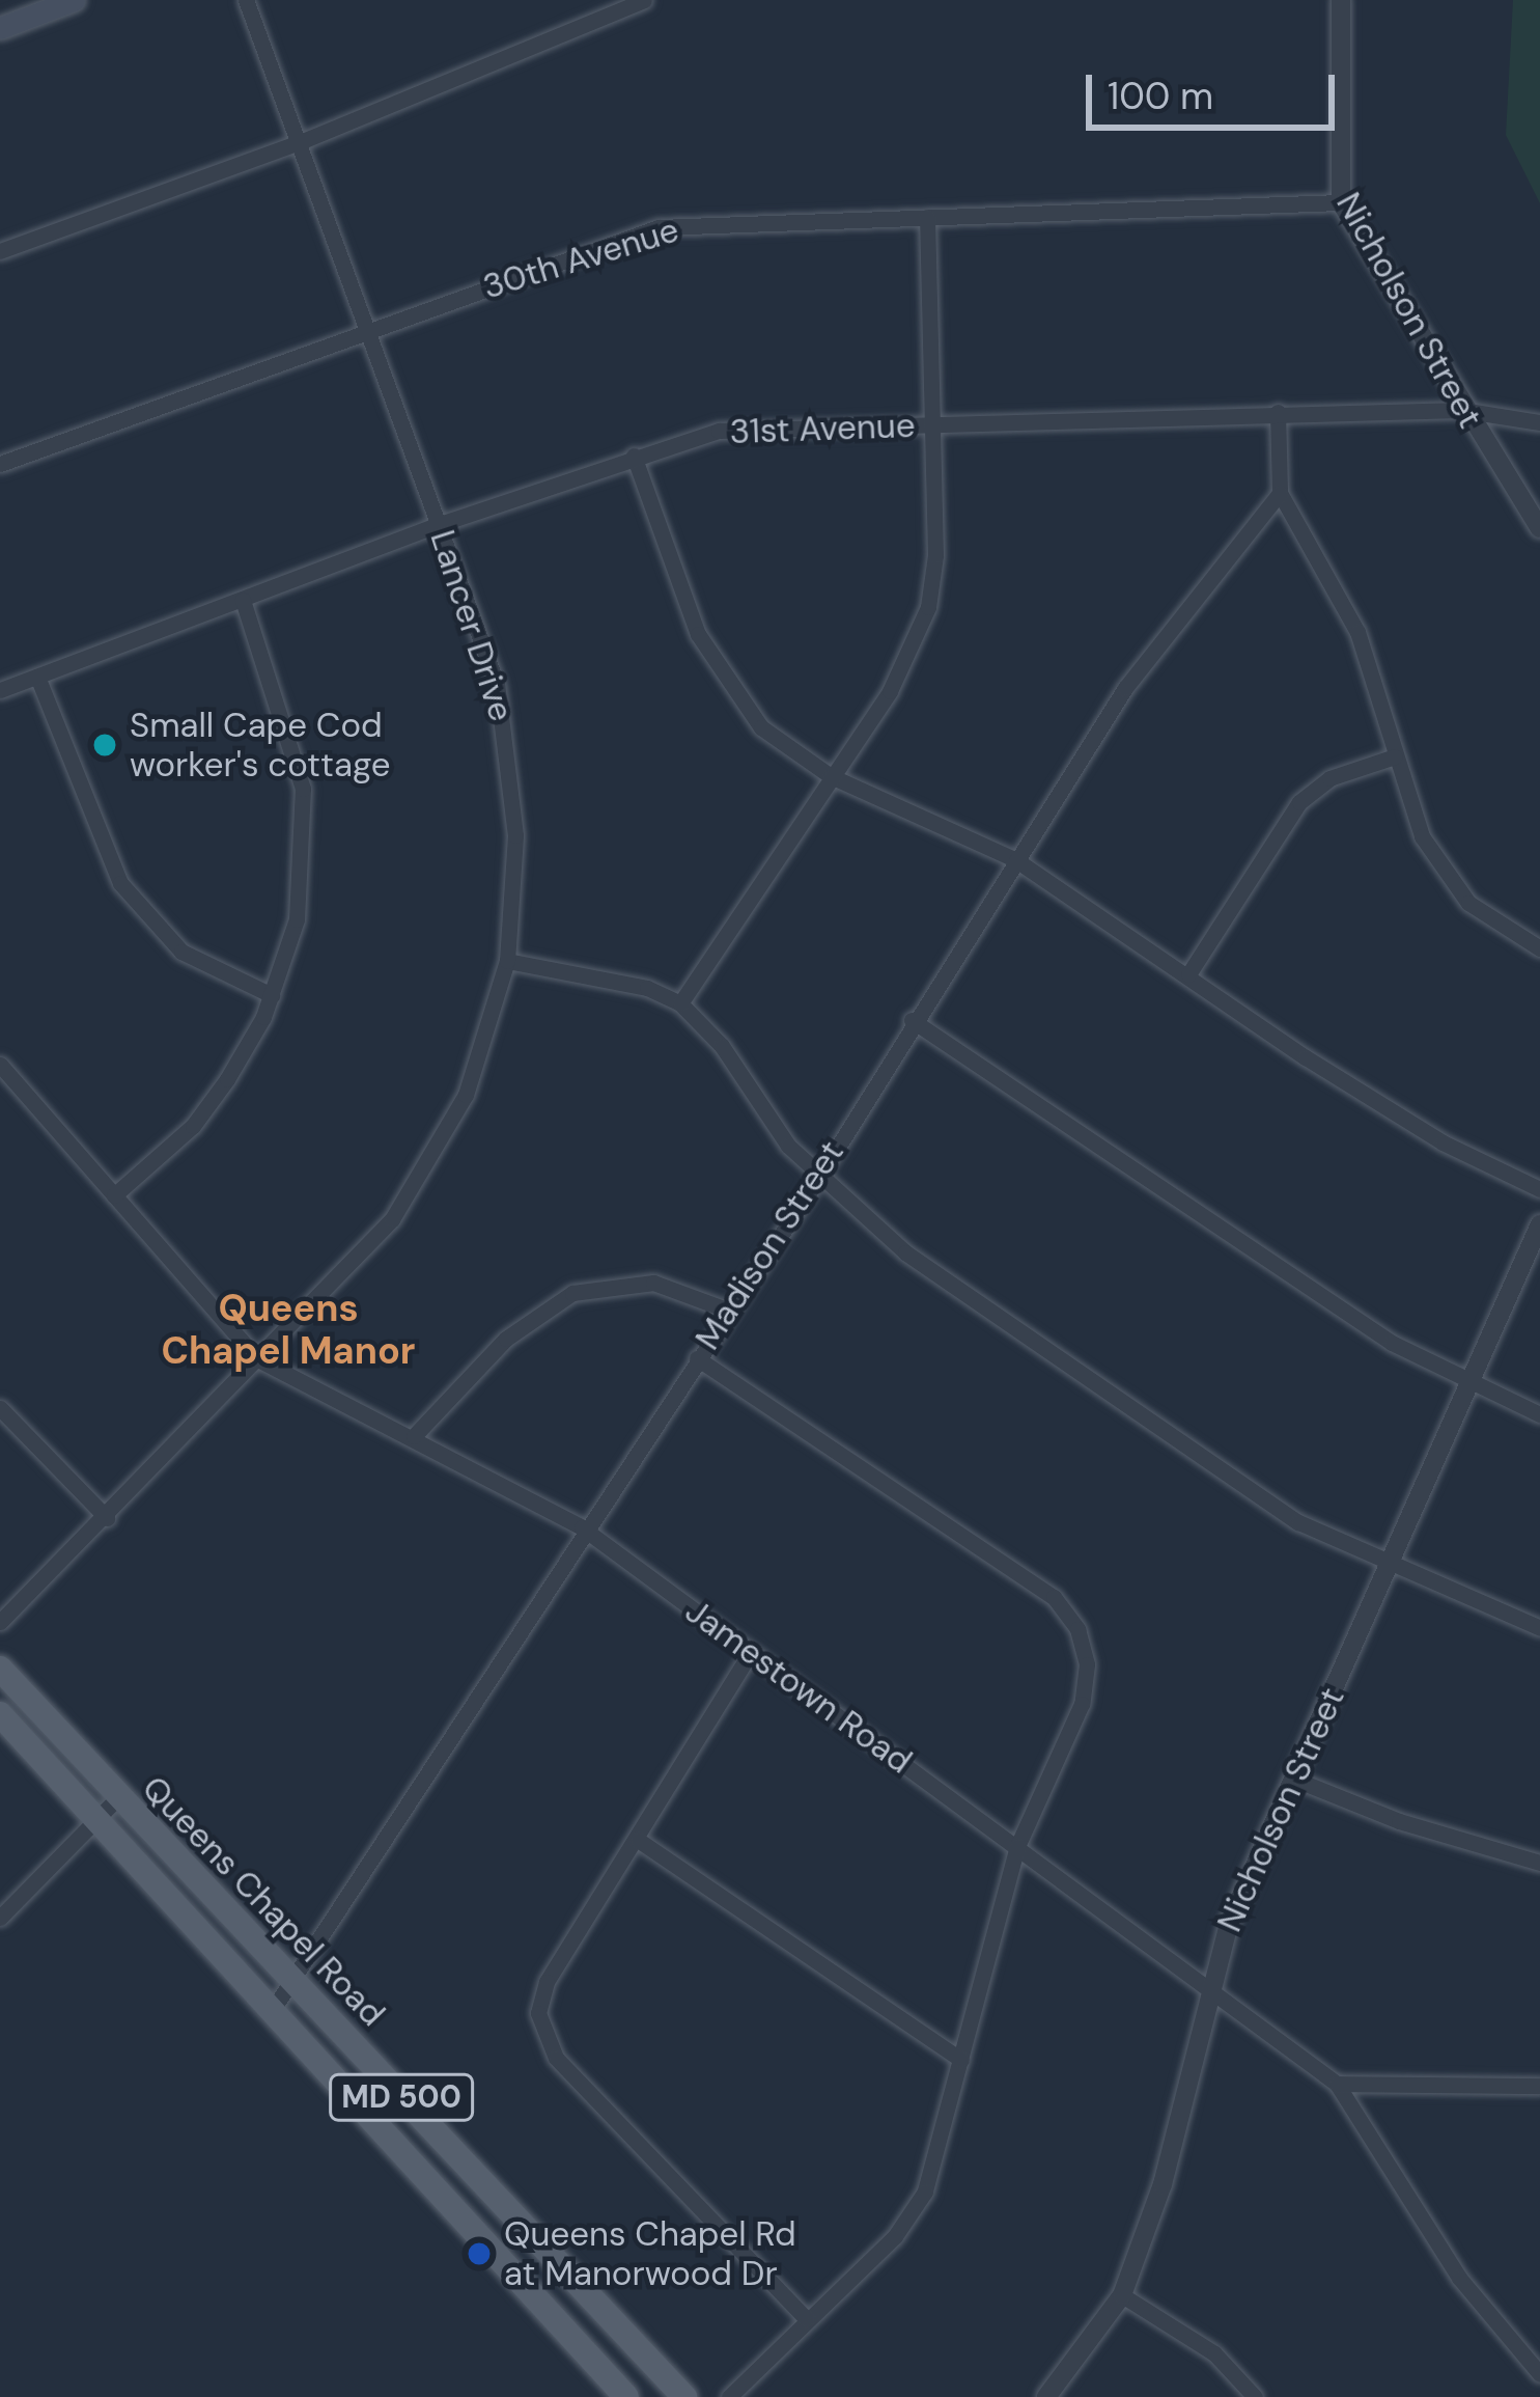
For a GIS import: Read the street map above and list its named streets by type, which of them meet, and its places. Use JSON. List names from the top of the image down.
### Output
{
  "streets": {
    "main road": ["Queens Chapel Road", "MD 500"],
    "street": [
      "30th Avenue",
      "Nicholson Street",
      "31st Avenue",
      "Lancer Drive",
      "Madison Street",
      "Jamestown Road"
    ]
  },
  "crossings": [
    ["30th Avenue", "Nicholson Street"],
    ["30th Avenue", "Lancer Drive"],
    ["Nicholson Street", "31st Avenue"],
    ["Nicholson Street", "Jamestown Road"],
    ["31st Avenue", "Lancer Drive"],
    ["Lancer Drive", "Jamestown Road"],
    ["Madison Street", "Jamestown Road"],
    ["Madison Street", "Queens Chapel Road"]
  ],
  "districts": ["Queens Chapel Manor"],
  "places": ["Small Cape Cod worker's cottage", "Queens Chapel Rd at Manorwood Dr"],
  "scale_bar": "100 m"
}
